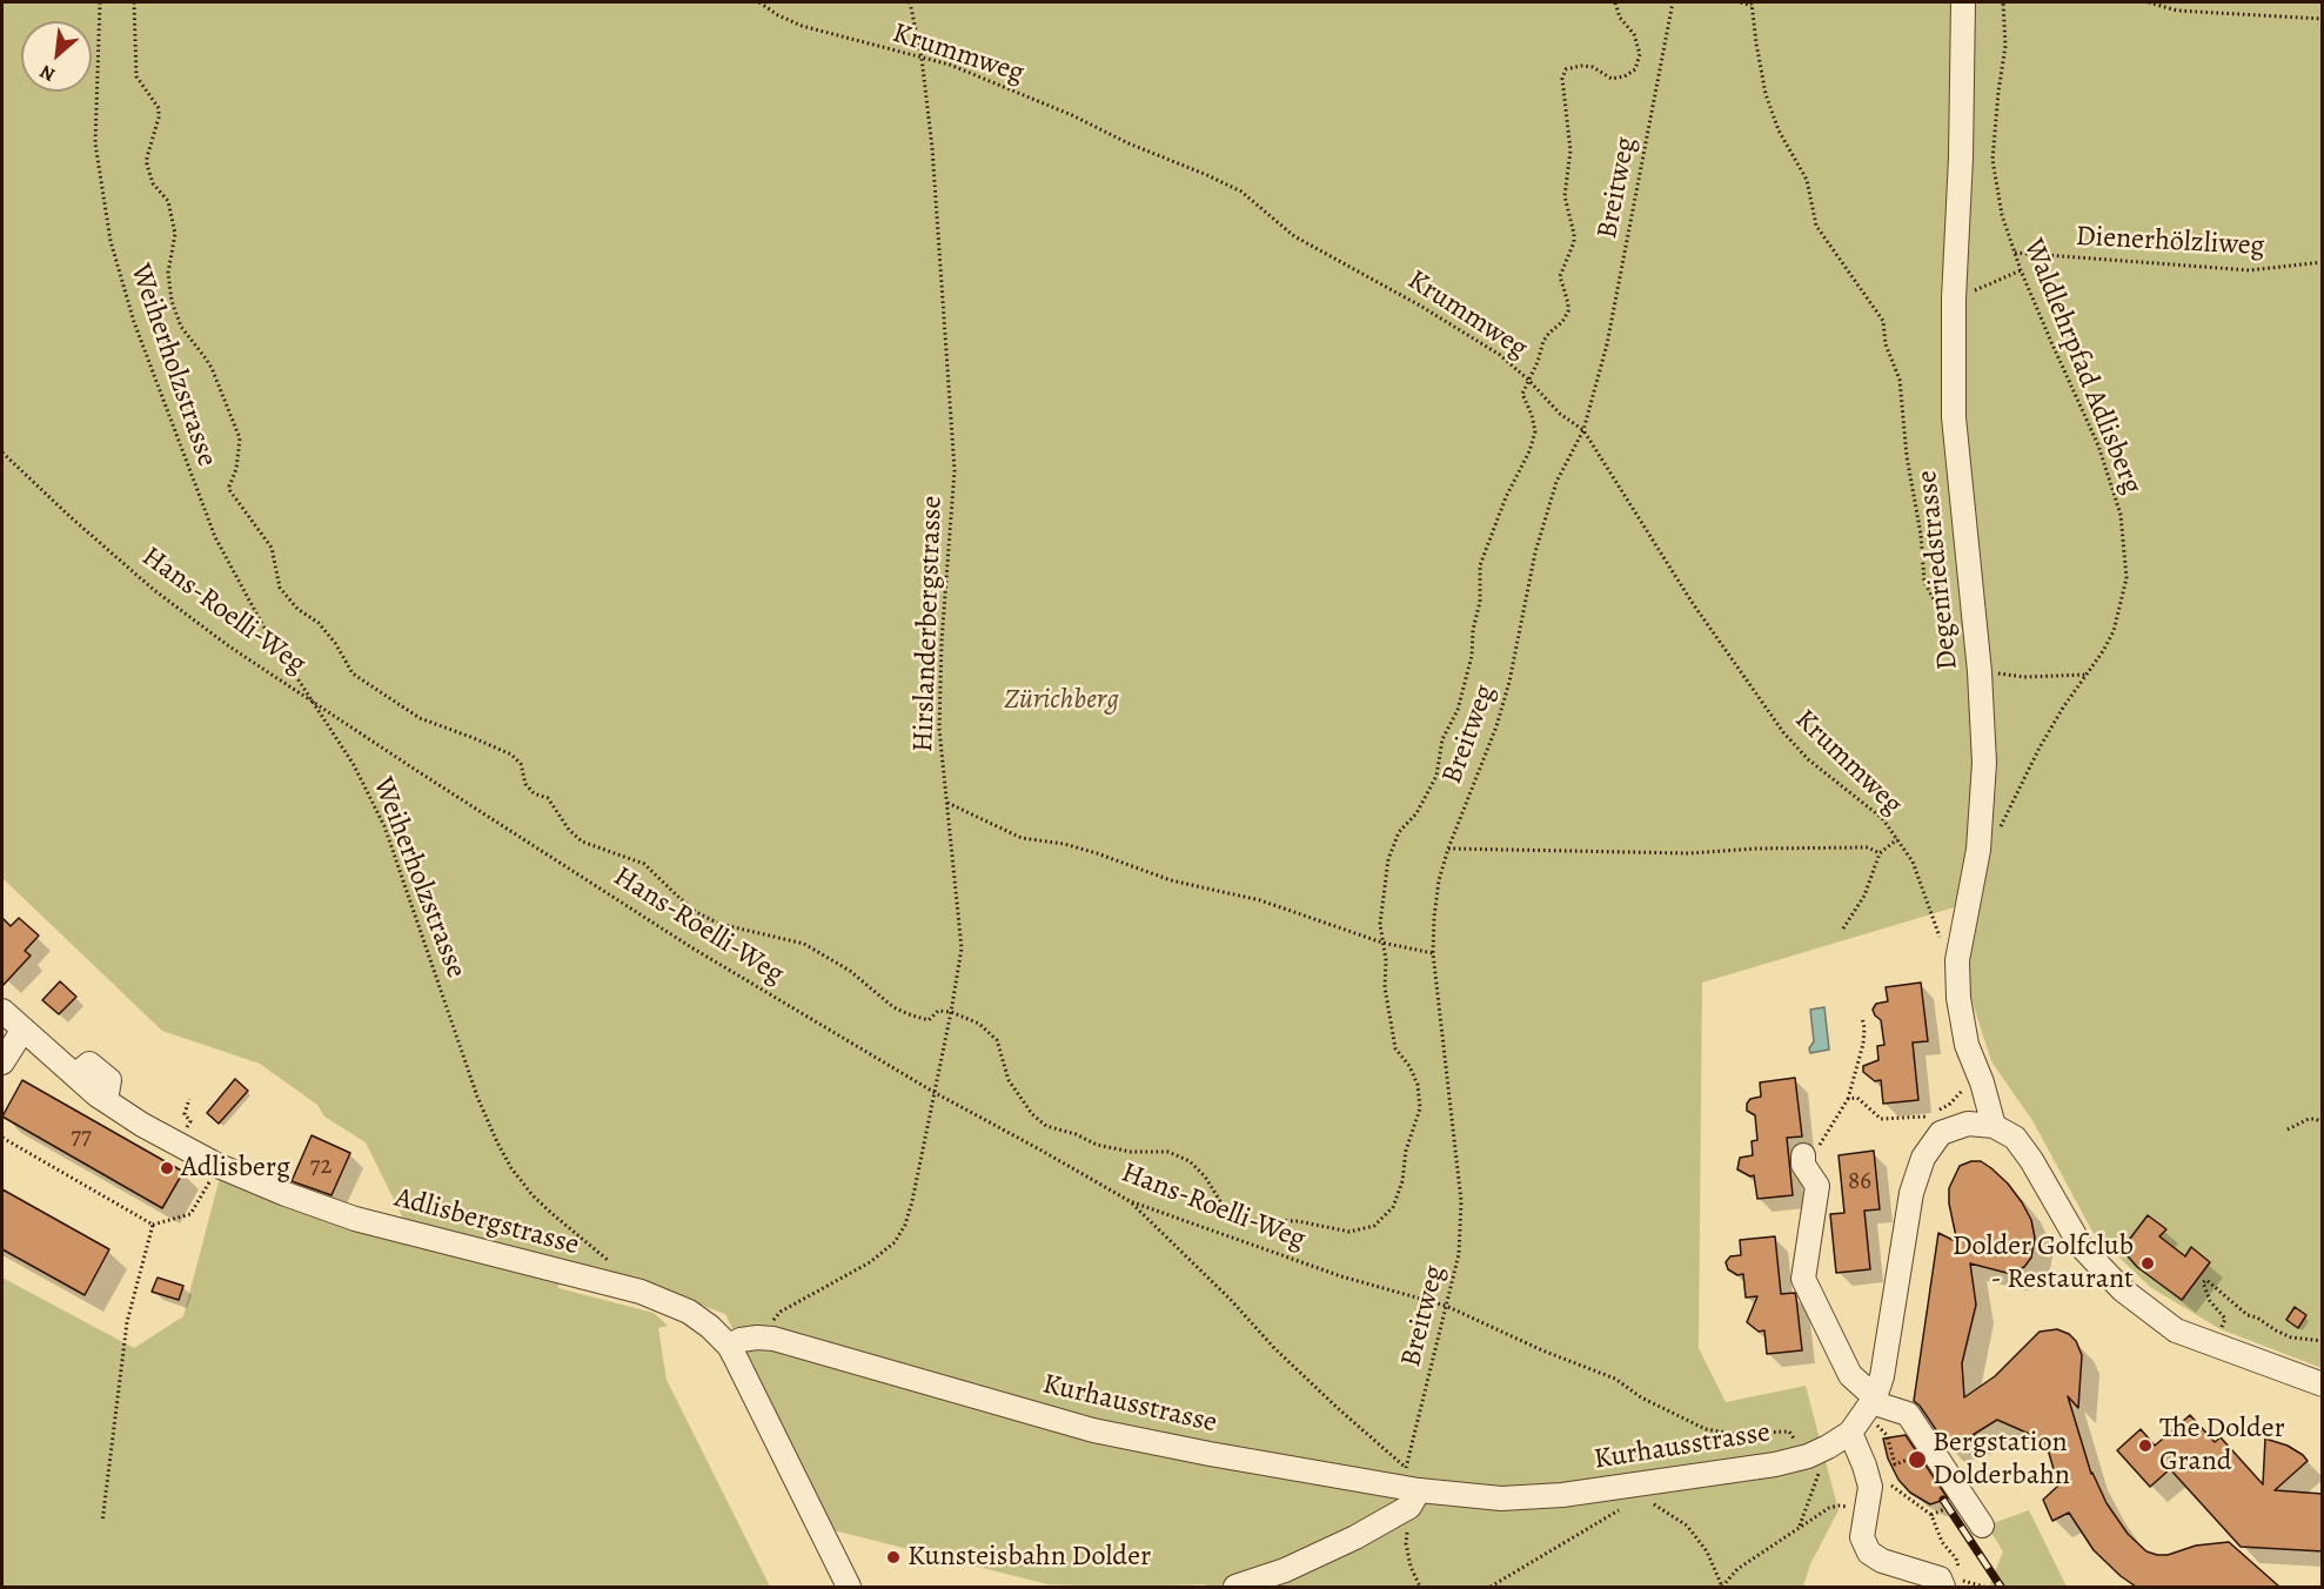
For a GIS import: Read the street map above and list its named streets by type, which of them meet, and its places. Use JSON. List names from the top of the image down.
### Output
{
  "streets": {
    "street": ["Degenriedstrasse", "Adlisbergstrasse", "Kurhausstrasse"],
    "path": [
      "Krummweg",
      "Breitweg",
      "Dienerhölzliweg",
      "Weiherholzstrasse",
      "Waldlehrpfad Adlisberg",
      "Hans-Roelli-Weg",
      "Hirslanderbergstrasse"
    ]
  },
  "crossings": [
    ["Krummweg", "Breitweg"],
    ["Krummweg", "Degenriedstrasse"],
    ["Krummweg", "Hirslanderbergstrasse"],
    ["Breitweg", "Hans-Roelli-Weg"],
    ["Breitweg", "Kurhausstrasse"],
    ["Dienerhölzliweg", "Waldlehrpfad Adlisberg"],
    ["Weiherholzstrasse", "Hans-Roelli-Weg"],
    ["Waldlehrpfad Adlisberg", "Degenriedstrasse"],
    ["Degenriedstrasse", "Kurhausstrasse"],
    ["Hans-Roelli-Weg", "Hirslanderbergstrasse"],
    ["Hans-Roelli-Weg", "Kurhausstrasse"],
    ["Hirslanderbergstrasse", "Kurhausstrasse"],
    ["Adlisbergstrasse", "Kurhausstrasse"]
  ],
  "parks": ["Zürichberg"],
  "places": [
    "Adlisberg",
    "Dolder Golfclub - Restaurant",
    "The Dolder Grand",
    "Bergstation Dolderbahn",
    "Kunsteisbahn Dolder"
  ],
  "house_numbers": ["77", "72", "86"],
  "north": "bottom left"
}
